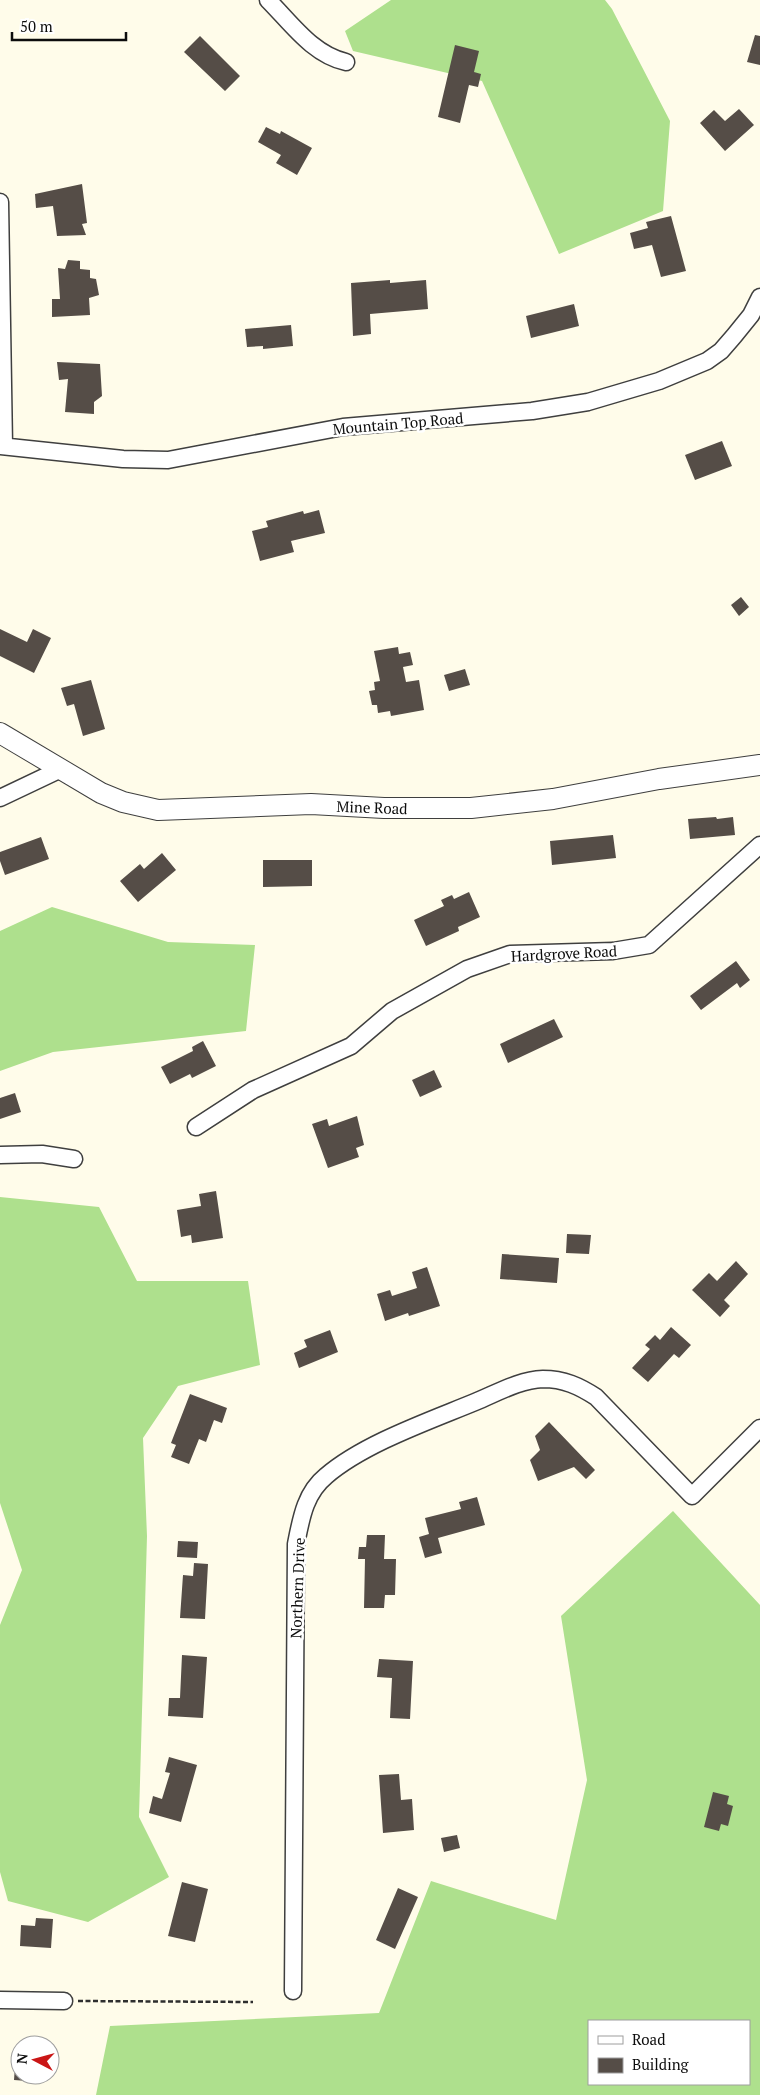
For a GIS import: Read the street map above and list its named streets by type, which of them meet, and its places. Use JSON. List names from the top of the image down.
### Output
{
  "streets": {
    "street": [
      "Mountain Top Road",
      "Mine Road",
      "Hardgrove Road",
      "Northern Drive"
    ]
  },
  "legend": ["Road", "Building"],
  "scale_bar": "50 m",
  "north": "left"
}
